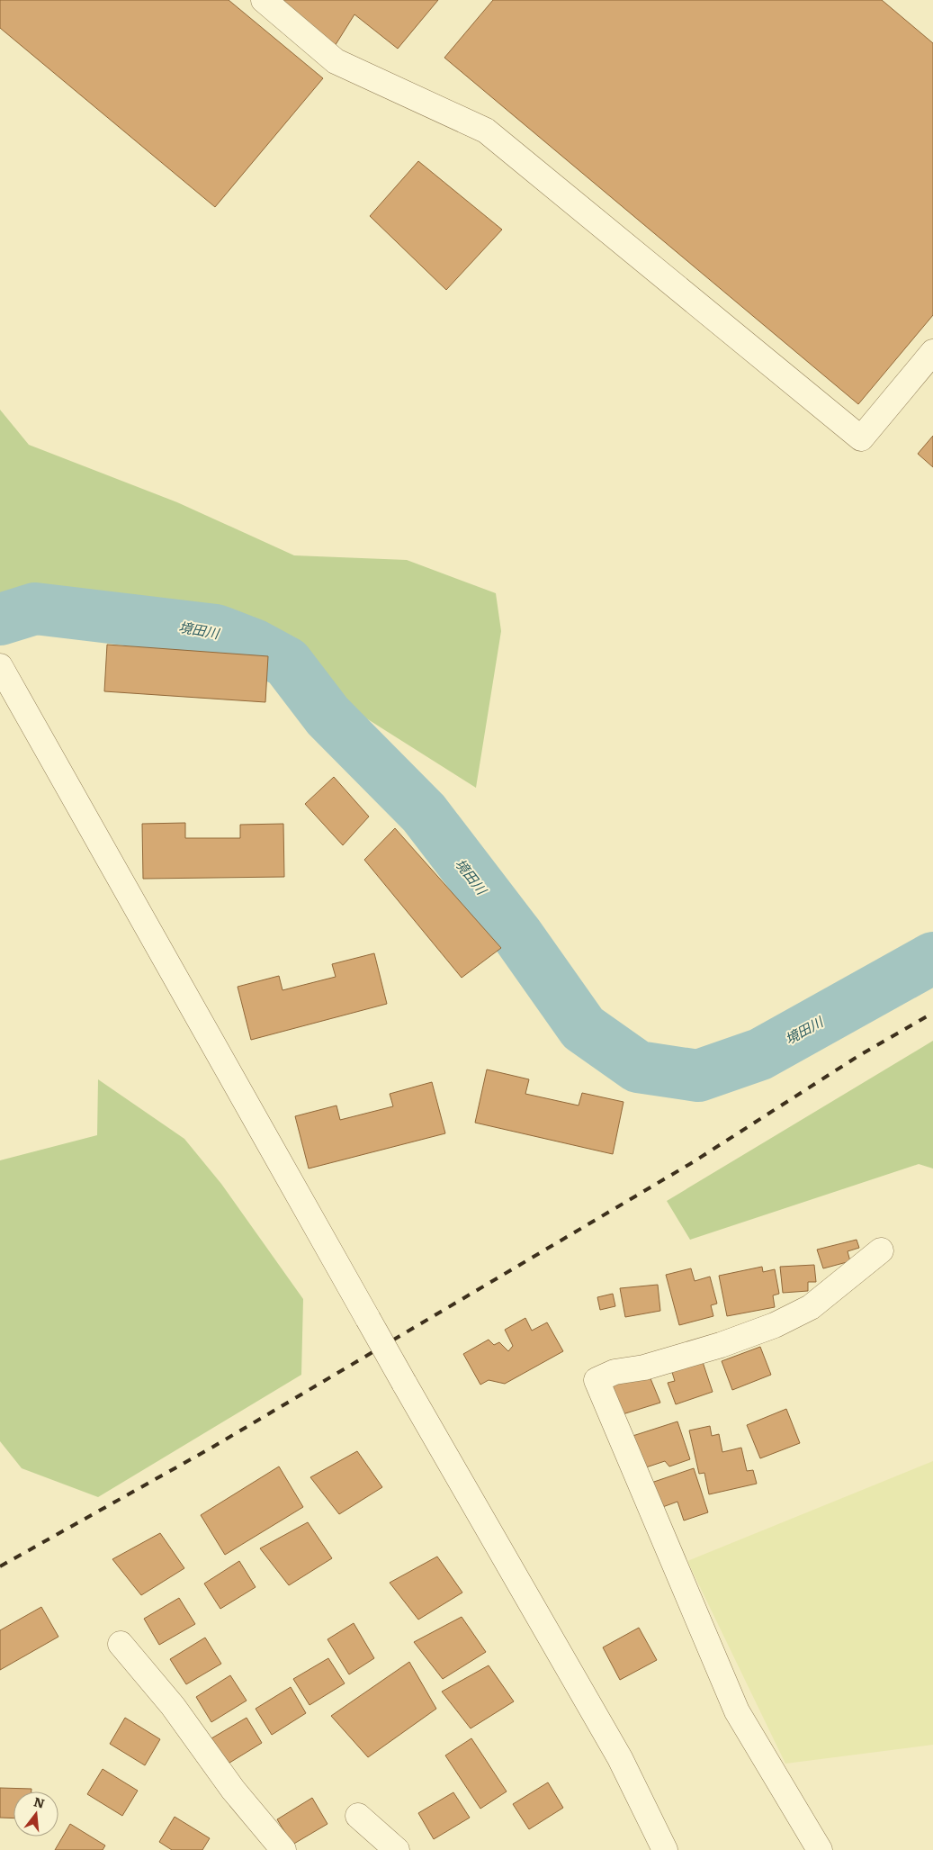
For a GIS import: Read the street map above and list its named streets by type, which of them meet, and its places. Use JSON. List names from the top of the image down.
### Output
{
  "water": ["境田川"],
  "north": "top"
}
